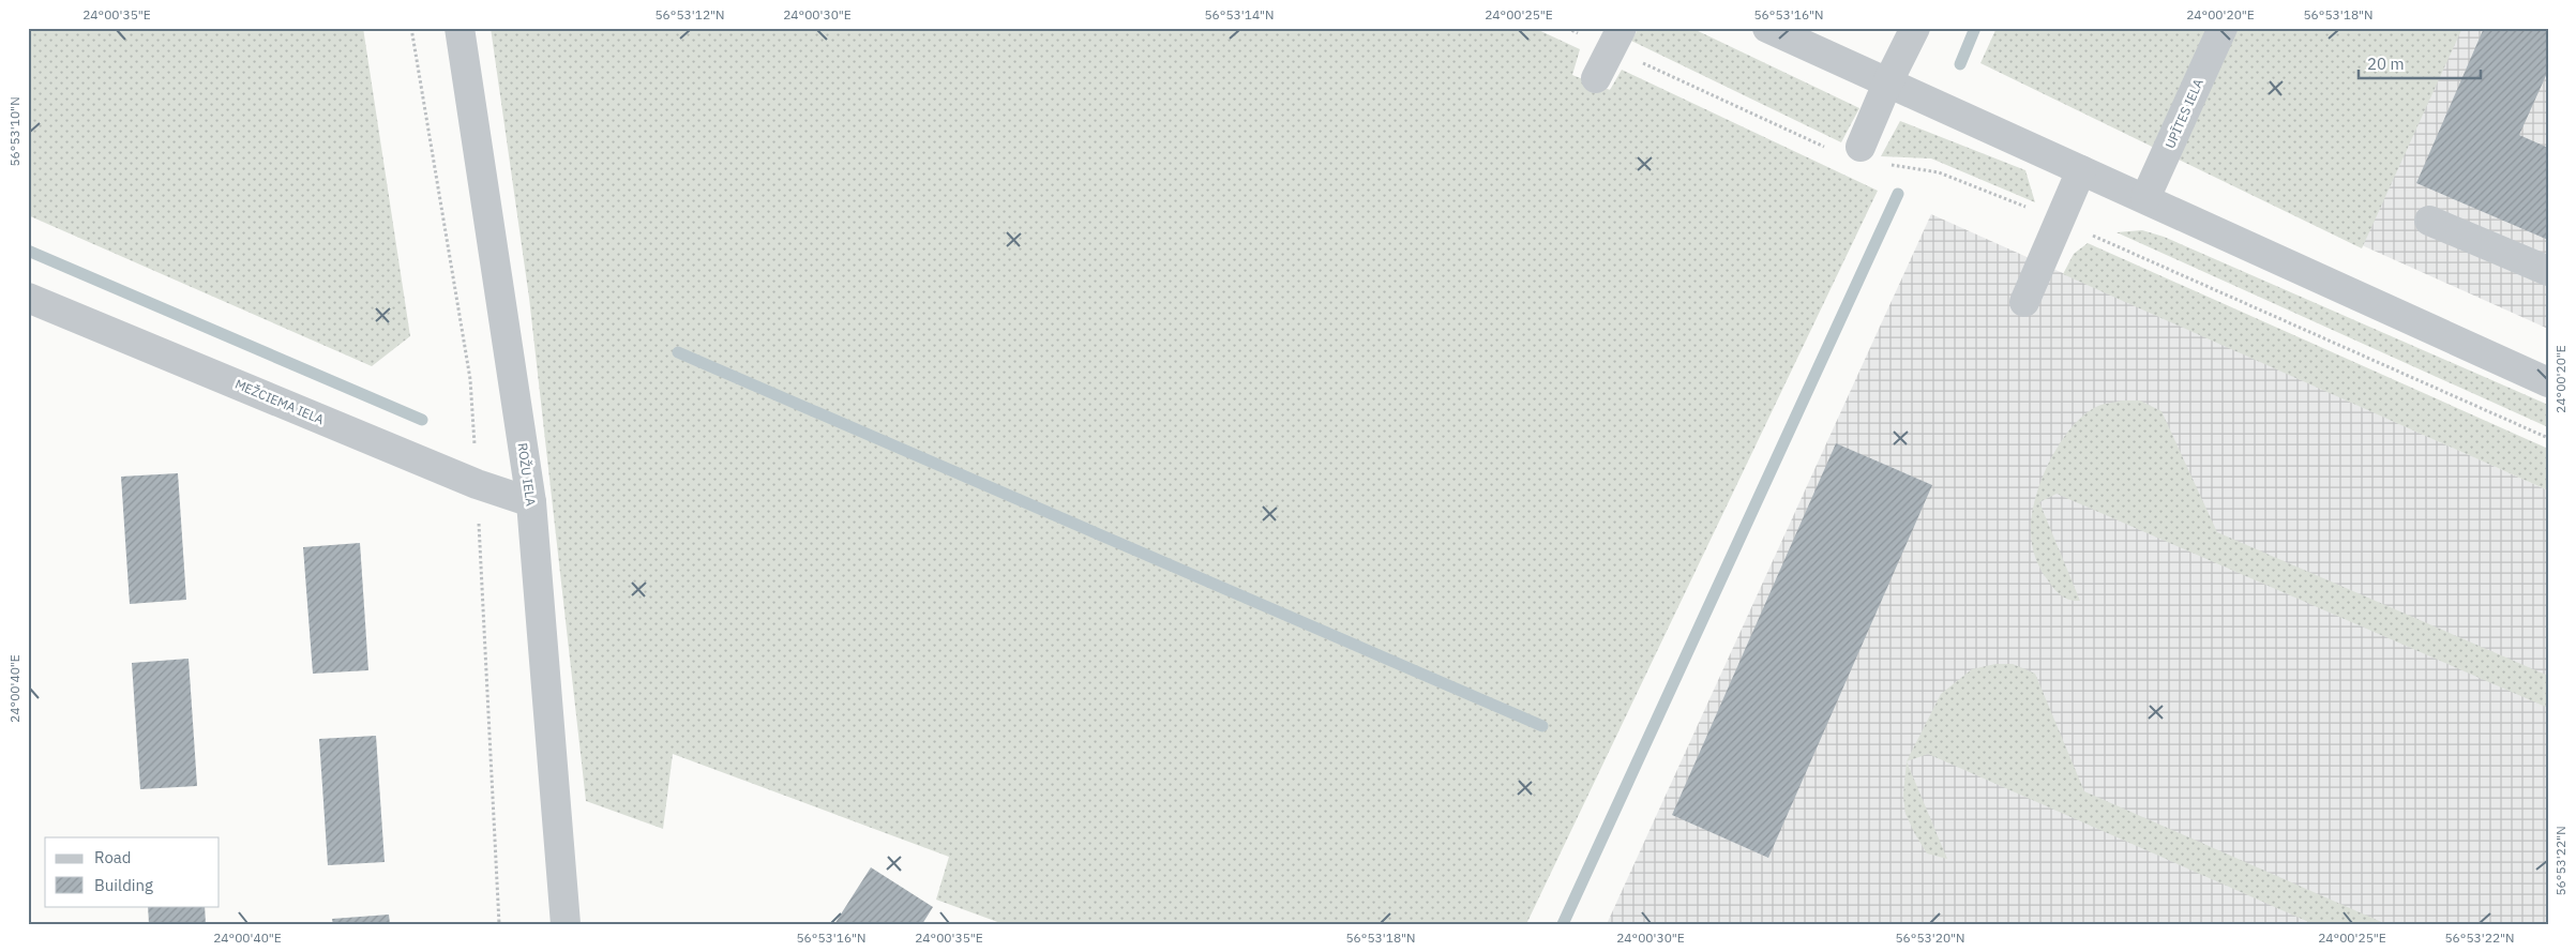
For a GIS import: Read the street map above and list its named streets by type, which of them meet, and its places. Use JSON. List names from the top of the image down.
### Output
{
  "streets": {
    "street": ["UPĪTES IELA", "MEŽCIEMA IELA", "ROŽU IELA"]
  },
  "crossings": [
    ["MEŽCIEMA IELA", "ROŽU IELA"]
  ],
  "legend": ["Road", "Building"],
  "scale_bar": "20 m",
  "coordinates": [
    "24°00'35\"E",
    "56°53'12\"N",
    "24°00'30\"E",
    "56°53'14\"N",
    "24°00'25\"E",
    "56°53'16\"N",
    "24°00'20\"E",
    "56°53'18\"N",
    "56°53'10\"N",
    "24°00'40\"E",
    "56°53'22\"N",
    "56°53'20\"N"
  ]
}
